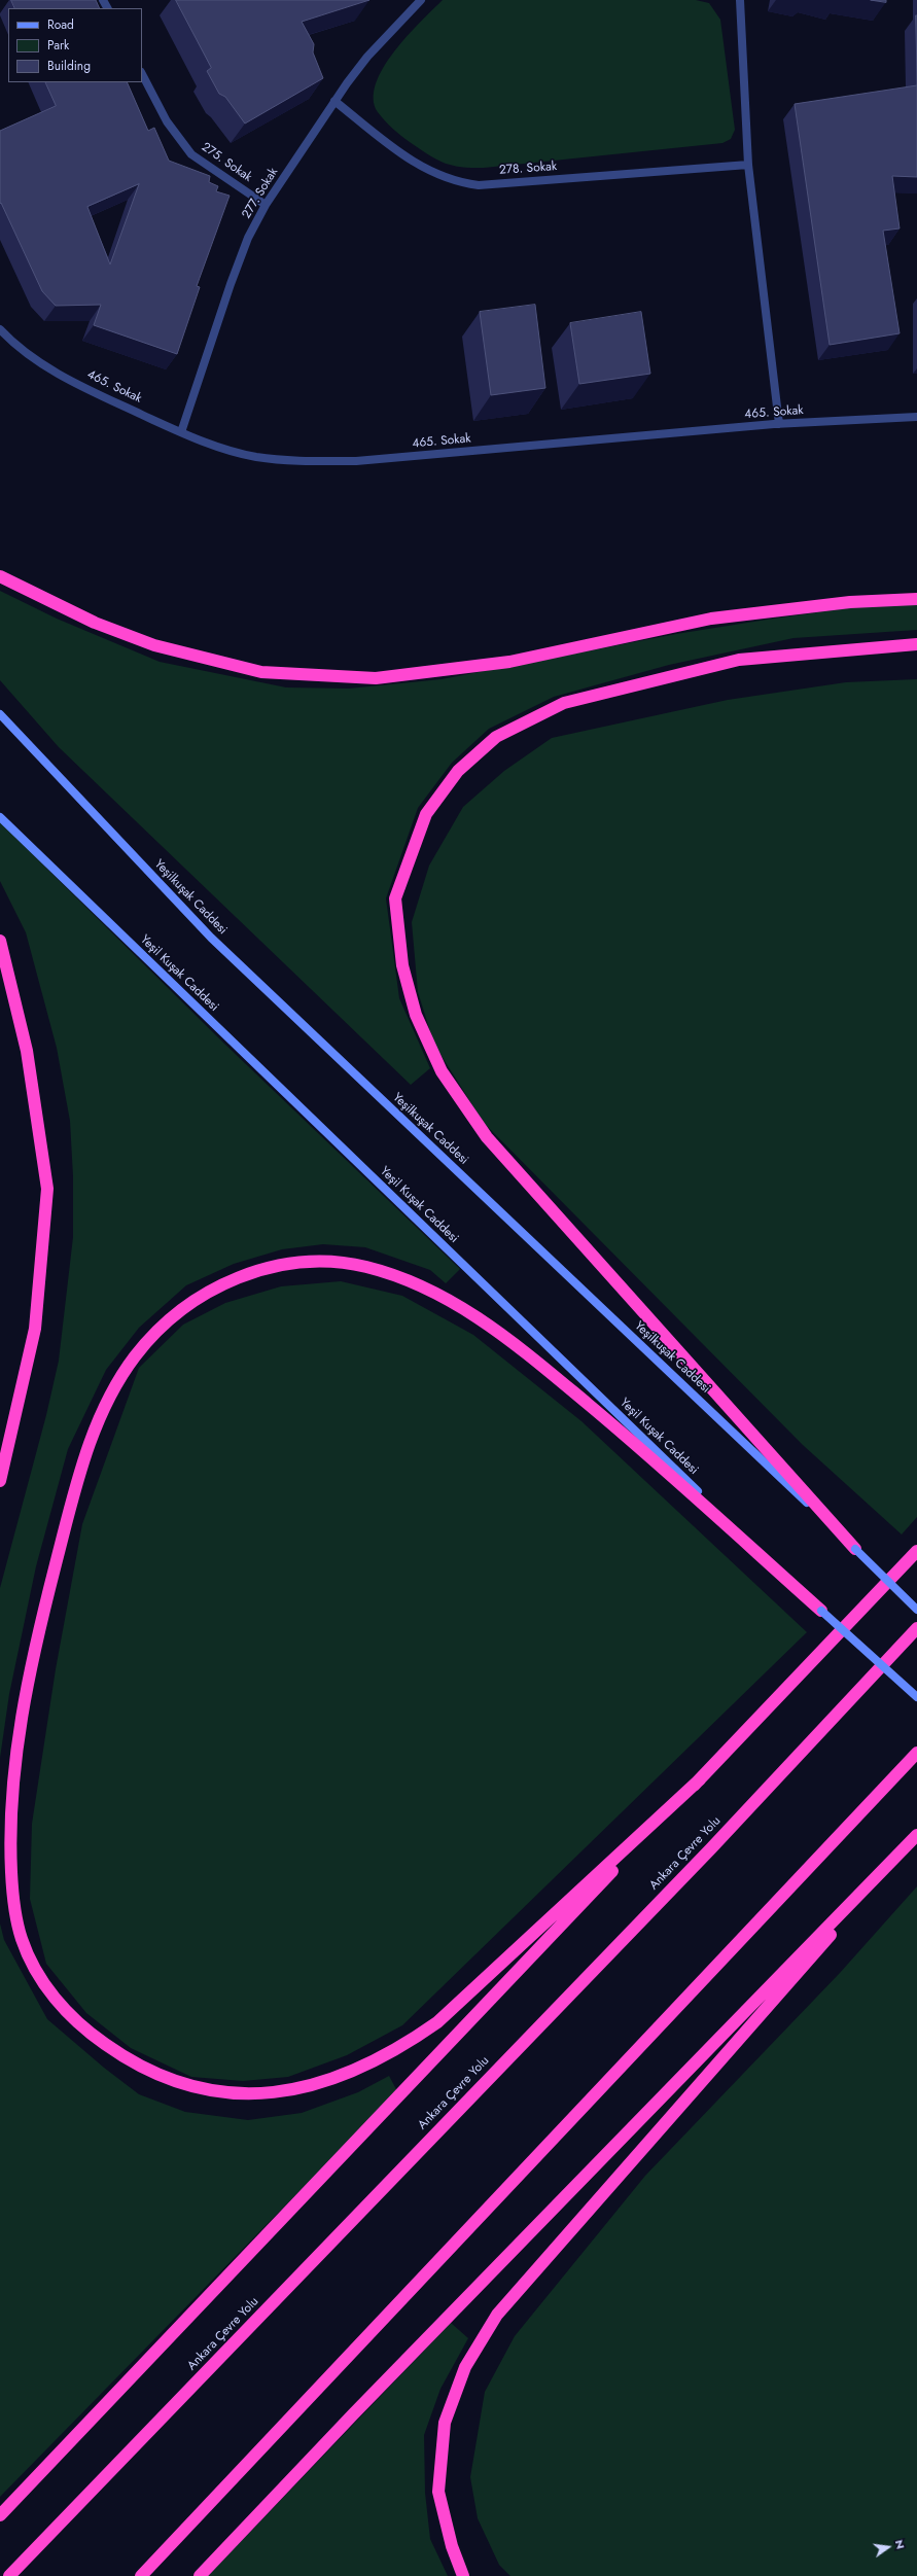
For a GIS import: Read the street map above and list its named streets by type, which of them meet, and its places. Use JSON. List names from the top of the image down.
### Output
{
  "streets": {
    "highway": ["Ankara Çevre Yolu"],
    "main road": ["Yeşilkuşak Caddesi", "Yeşil Kuşak Caddesi"],
    "street": [
      "275. Sokak",
      "278. Sokak",
      "277. Sokak",
      "465. Sokak"
    ]
  },
  "crossings": [
    ["275. Sokak", "277. Sokak"],
    ["278. Sokak", "277. Sokak"],
    ["277. Sokak", "465. Sokak"]
  ],
  "legend": ["Road", "Park", "Building"],
  "north": "right"
}
